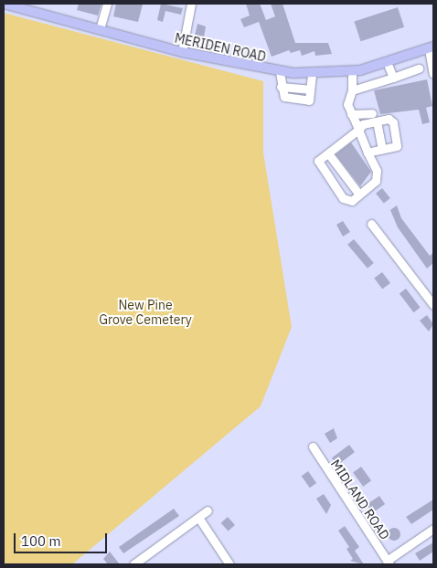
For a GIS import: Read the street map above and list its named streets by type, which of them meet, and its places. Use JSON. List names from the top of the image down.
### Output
{
  "streets": {
    "main road": ["MERIDEN ROAD"],
    "street": ["MIDLAND ROAD"]
  },
  "parks": ["New Pine Grove Cemetery"],
  "scale_bar": "100 m"
}
